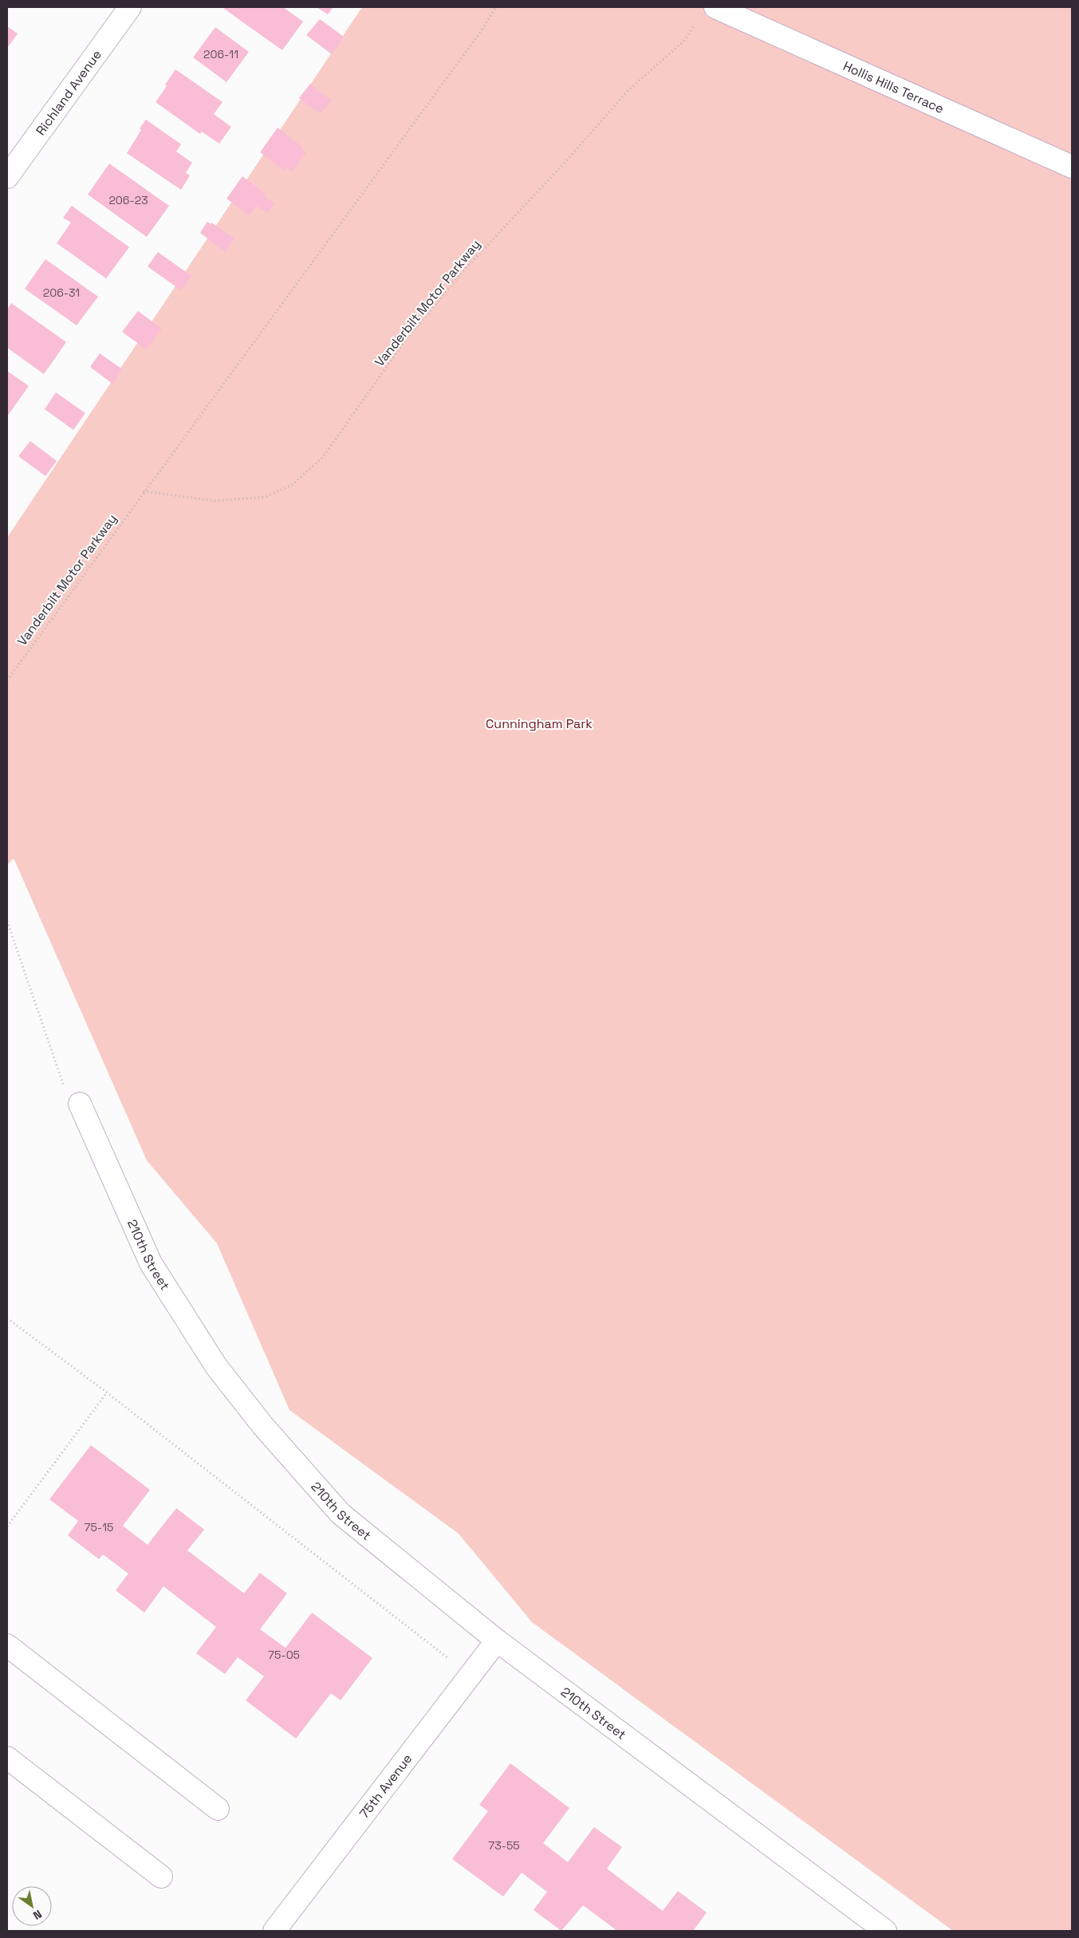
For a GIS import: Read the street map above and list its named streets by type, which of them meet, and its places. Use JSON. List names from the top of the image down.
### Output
{
  "streets": {
    "street": [
      "Hollis Hills Terrace",
      "Richland Avenue",
      "210th Street",
      "75th Avenue"
    ],
    "path": ["Vanderbilt Motor Parkway"]
  },
  "crossings": [
    ["210th Street", "75th Avenue"]
  ],
  "parks": ["Cunningham Park"],
  "house_numbers": [
    "206-11",
    "206-23",
    "206-31",
    "75-15",
    "75-05",
    "73-55"
  ],
  "north": "bottom right"
}
